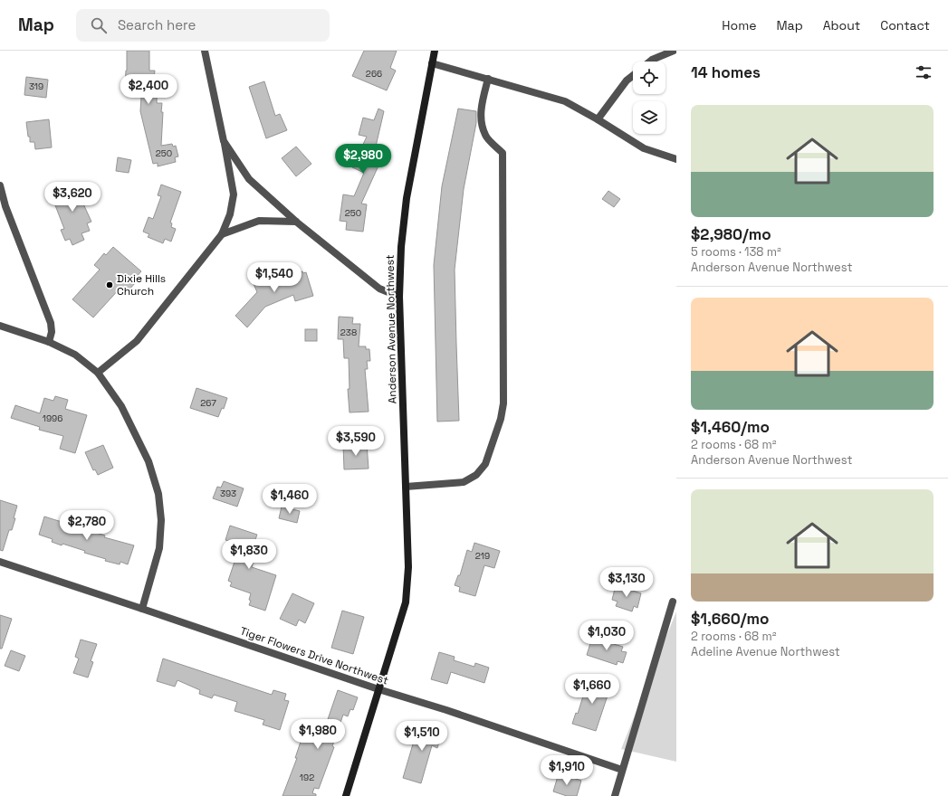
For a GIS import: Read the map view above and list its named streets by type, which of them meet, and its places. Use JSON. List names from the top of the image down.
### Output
{
  "streets": {
    "street": ["Anderson Avenue Northwest", "Tiger Flowers Drive Northwest"]
  },
  "crossings": [
    ["Anderson Avenue Northwest", "Tiger Flowers Drive Northwest"]
  ],
  "places": ["Dixie Hills Church"],
  "house_numbers": [
    "266",
    "319",
    "250",
    "250",
    "238",
    "267",
    "1996",
    "393",
    "219",
    "192"
  ],
  "page": {
    "header": "Map",
    "search": "Search here",
    "nav": [
      "Home",
      "Map",
      "About",
      "Contact"
    ],
    "heading": "14 homes",
    "price": [
      "$2,400",
      "$2,980",
      "$3,620",
      "$1,540",
      "$3,590",
      "$1,460",
      "$2,780",
      "$1,830",
      "$3,130",
      "$1,030",
      "$1,660",
      "$1,980",
      "$1,510",
      "$1,910"
    ],
    "list": [
      {
        "name": "$2,980/mo",
        "note": "5 rooms · 138 m² · Anderson Avenue Northwest"
      },
      {
        "name": "$1,460/mo",
        "note": "2 rooms · 68 m² · Anderson Avenue Northwest"
      },
      {
        "name": "$1,660/mo",
        "note": "2 rooms · 68 m² · Adeline Avenue Northwest"
      }
    ]
  }
}
